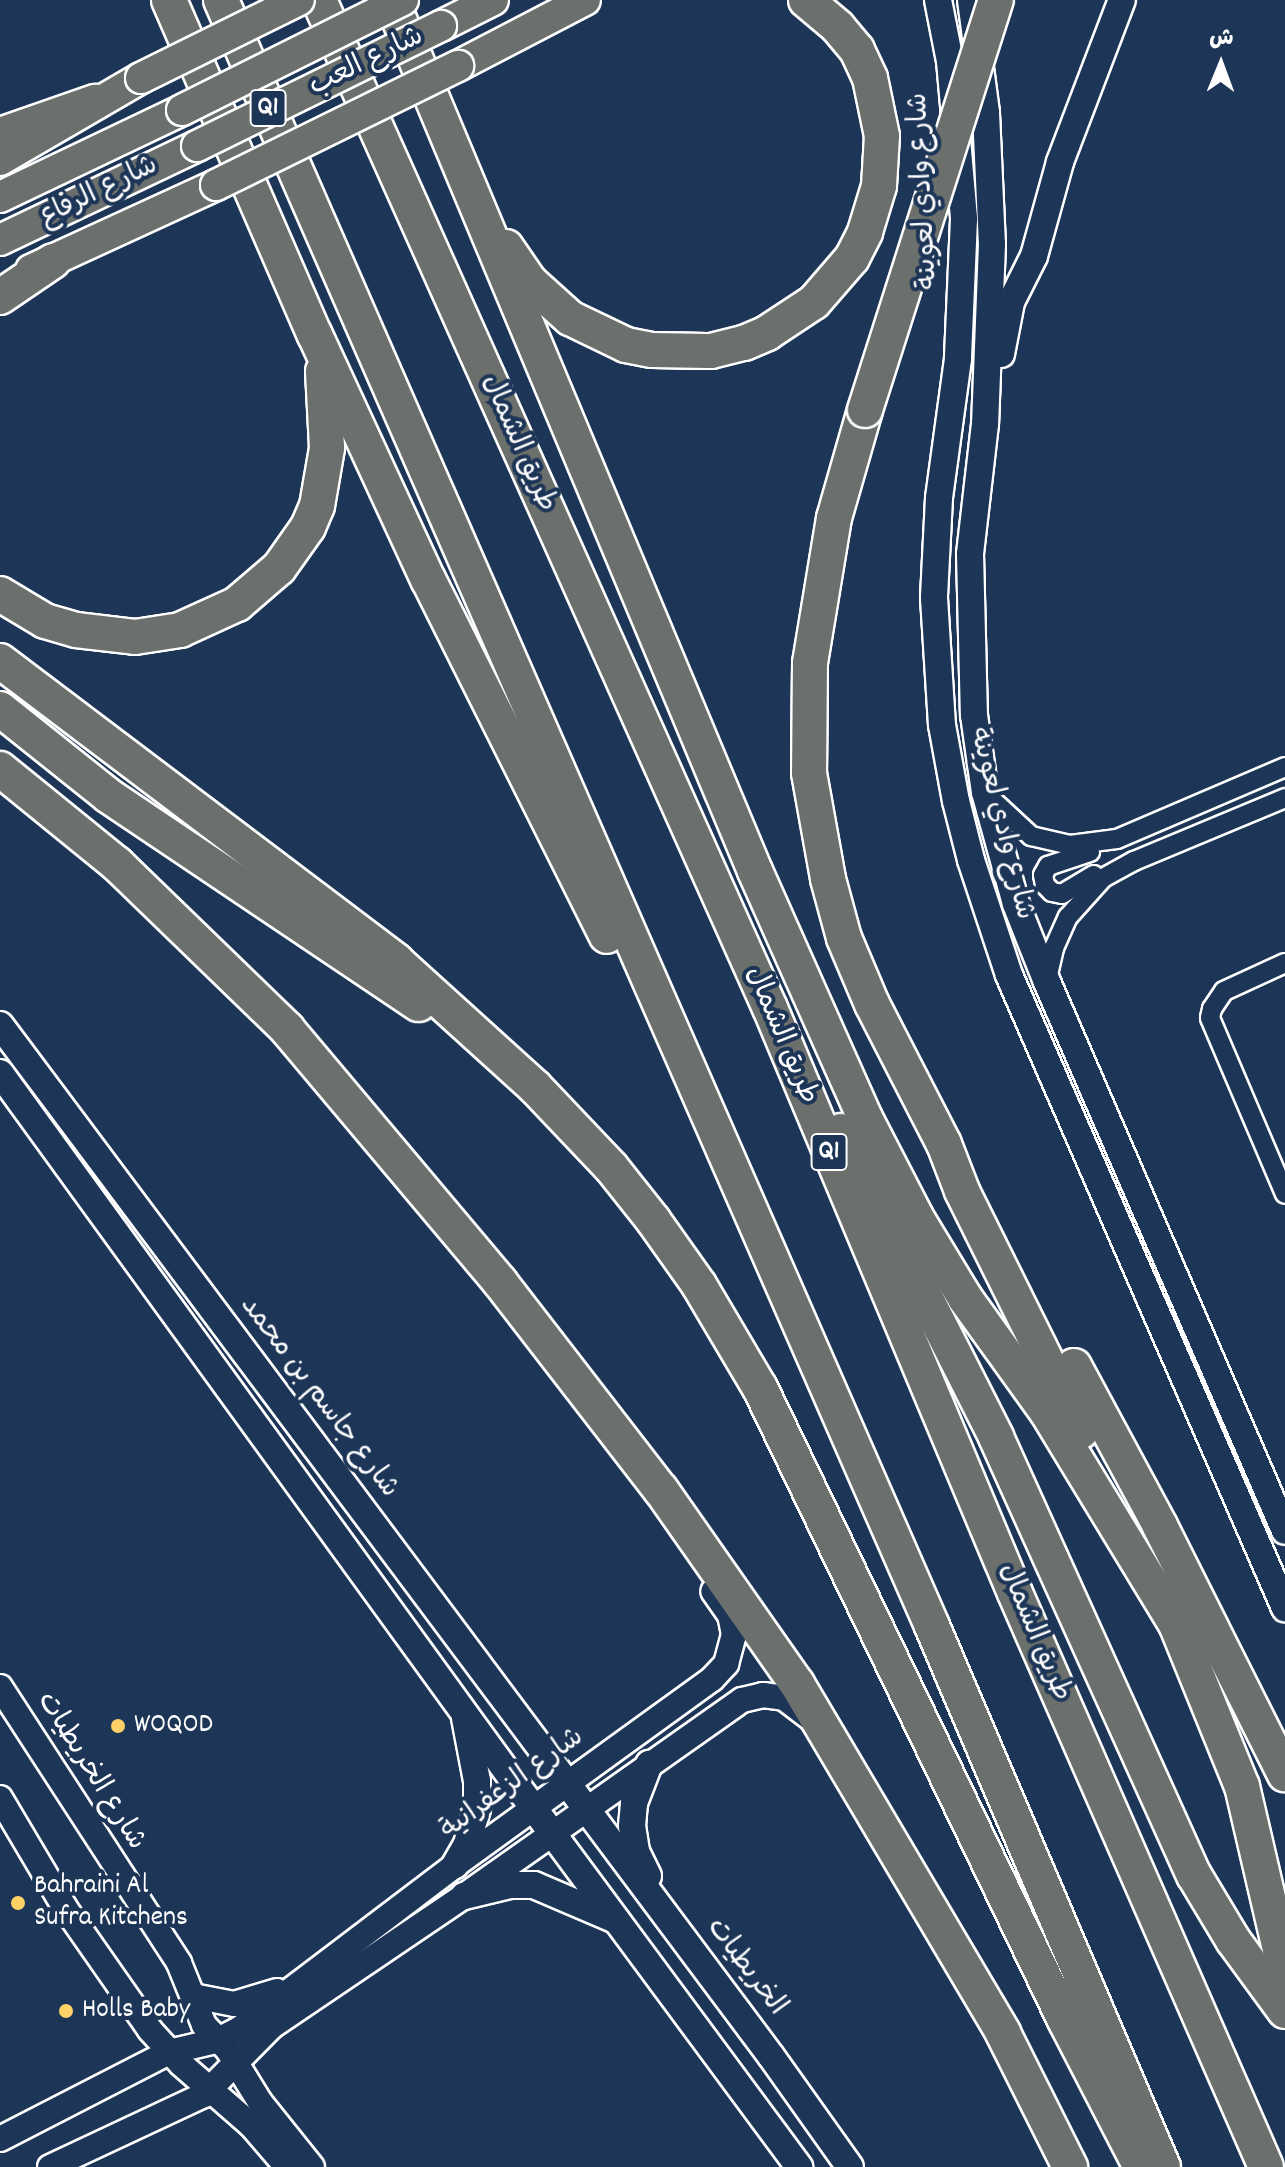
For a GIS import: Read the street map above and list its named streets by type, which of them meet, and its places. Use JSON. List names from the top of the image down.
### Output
{
  "streets": {
    "highway": ["Q1", "طريق الشمال"],
    "main road": [
      "شارع العب",
      "شارع وادي لعوينة",
      "شارع الرفاع",
      "شارع جاسم بن محمد",
      "الخريطيات"
    ],
    "street": ["شارع الخريطيات", "شارع الزعفرانية"]
  },
  "crossings": [
    ["شارع العب", "شارع الرفاع"],
    ["شارع جاسم بن محمد", "شارع الزعفرانية"],
    ["شارع جاسم بن محمد", "الخريطيات"],
    ["شارع الخريطيات", "شارع الزعفرانية"]
  ],
  "places": ["WOQOD", "Bahraini Al Sufra Kitchens", "Holls Baby"],
  "north": "top"
}
